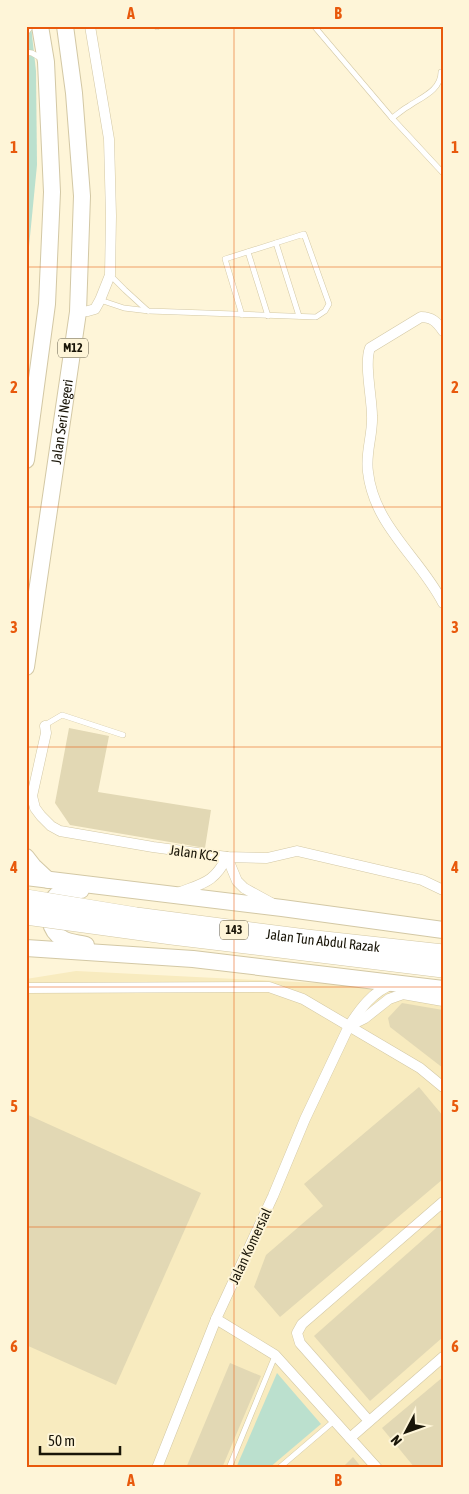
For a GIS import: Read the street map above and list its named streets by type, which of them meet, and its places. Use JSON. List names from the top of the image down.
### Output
{
  "streets": {
    "highway": ["143", "Jalan Tun Abdul Razak"],
    "main road": ["M12", "Jalan Seri Negeri"],
    "street": ["Jalan KC2", "Jalan Komersial"]
  },
  "scale_bar": "50 m",
  "north": "bottom left",
  "grid": {
    "columns": ["A", "B"],
    "rows": [
      "1",
      "2",
      "3",
      "4",
      "5",
      "6"
    ]
  }
}
